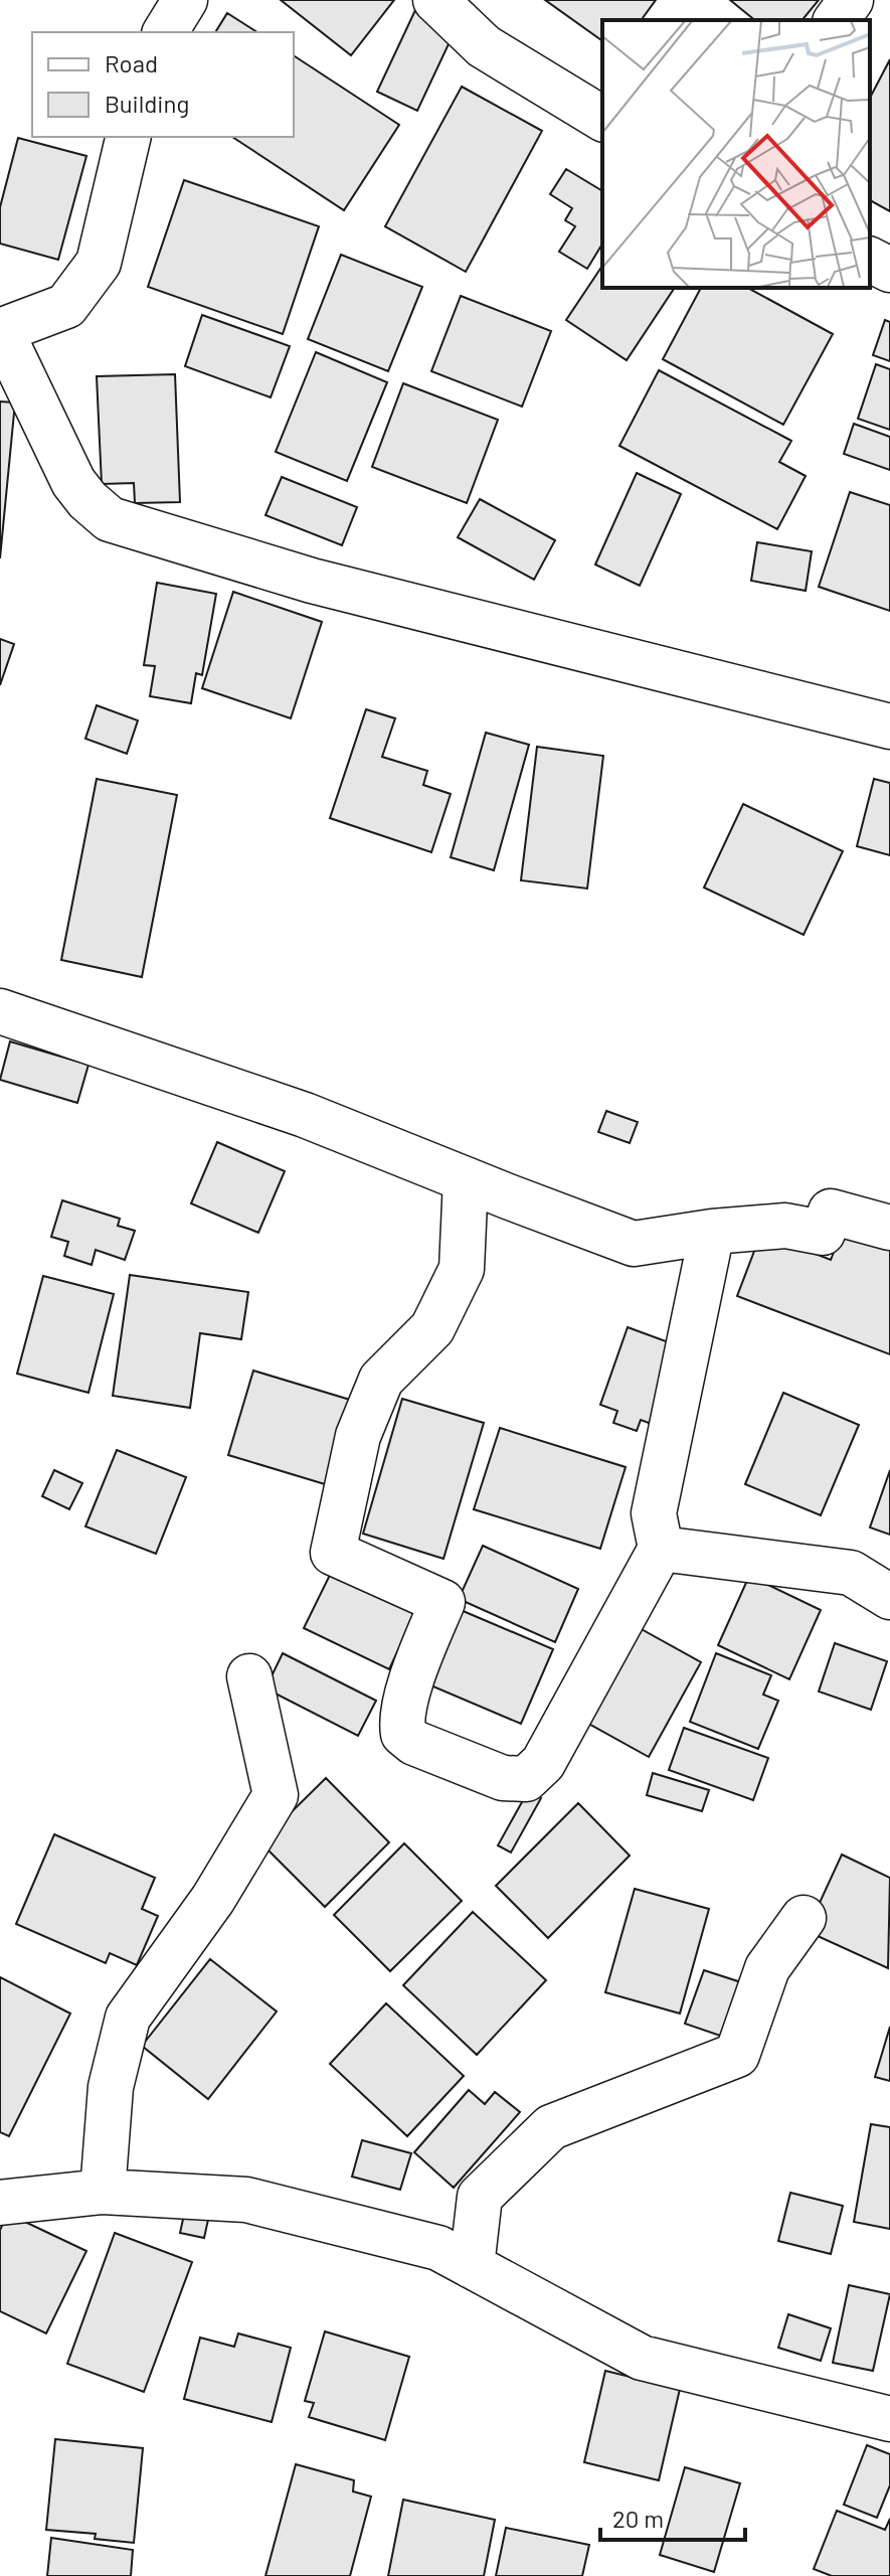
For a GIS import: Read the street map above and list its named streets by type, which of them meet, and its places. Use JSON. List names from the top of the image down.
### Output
{
  "legend": ["Road", "Building"],
  "scale_bar": "20 m"
}
